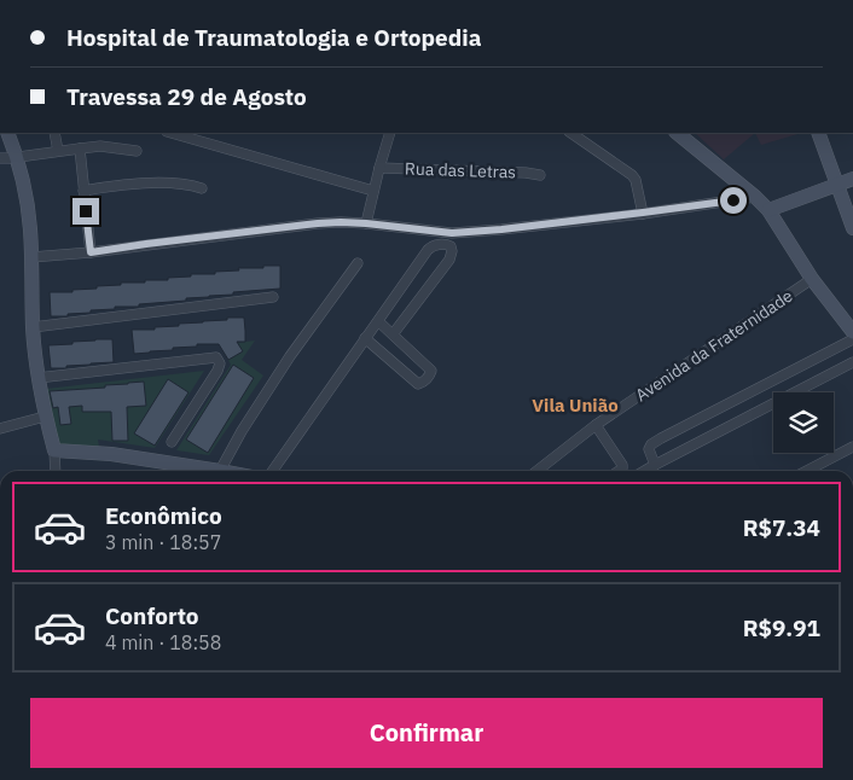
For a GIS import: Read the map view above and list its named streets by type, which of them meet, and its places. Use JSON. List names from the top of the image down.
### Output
{
  "streets": {
    "street": ["Rua das Letras", "Avenida da Fraternidade"]
  },
  "districts": ["Vila União"],
  "page": {
    "banner": ["Hospital de Traumatologia e Ortopedia", "Travessa 29 de Agosto"],
    "list": [
      {
        "name": "Econômico",
        "note": "3 min · 18:57",
        "value": "R$7.34"
      },
      {
        "name": "Conforto",
        "note": "4 min · 18:58",
        "value": "R$9.91"
      }
    ],
    "buttons": "Confirmar"
  }
}
